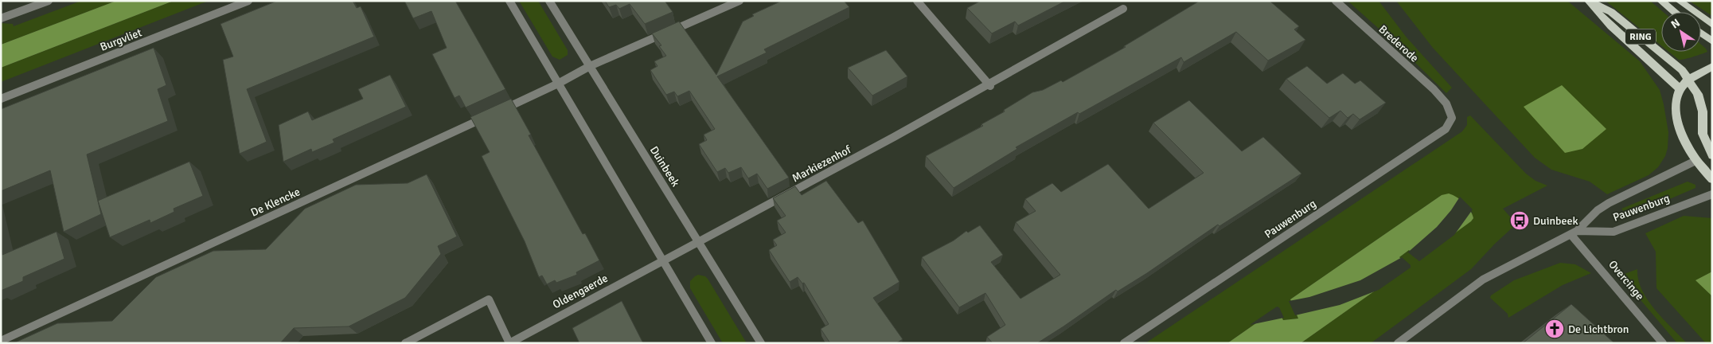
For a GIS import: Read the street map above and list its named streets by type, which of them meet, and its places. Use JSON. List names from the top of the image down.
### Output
{
  "streets": {
    "main road": ["RING"],
    "street": [
      "Burgvliet",
      "Brederode",
      "Markiezenhof",
      "Duinbeek",
      "De Klencke",
      "Pauwenburg",
      "Overcinge",
      "Oldengaerde"
    ]
  },
  "crossings": [
    ["Brederode", "Pauwenburg"],
    ["Markiezenhof", "Duinbeek"],
    ["Markiezenhof", "Oldengaerde"],
    ["Pauwenburg", "Overcinge"]
  ],
  "places": {
    "bus stop": ["Duinbeek"],
    "church": ["De Lichtbron"]
  },
  "north": "top left"
}
